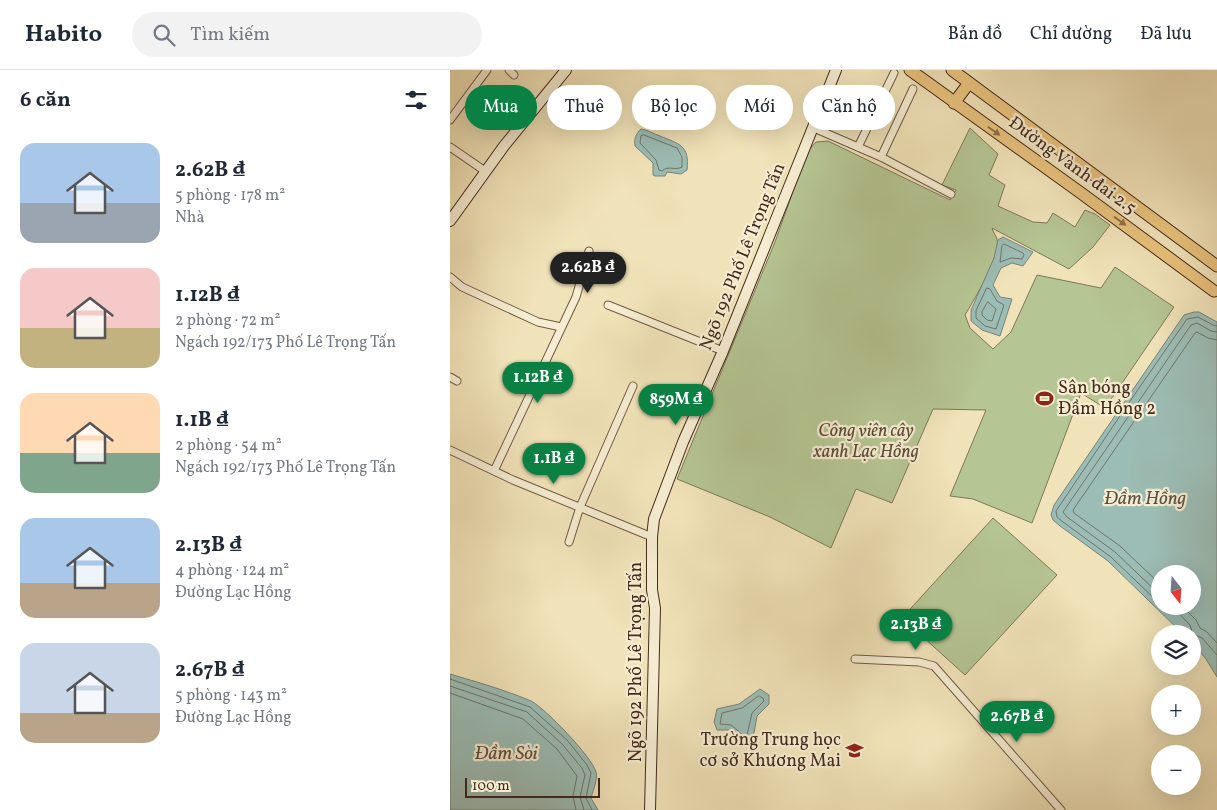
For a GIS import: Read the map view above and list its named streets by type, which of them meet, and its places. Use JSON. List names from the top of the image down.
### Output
{
  "streets": {
    "main road": ["Đường Vành đai 2.5"],
    "street": ["Ngõ 192 Phố Lê Trọng Tấn"]
  },
  "water": ["Đầm Hồng", "Đầm Sòi"],
  "parks": ["Công viên cây xanh Lạc Hồng"],
  "places": {
    "sports": ["Sân bóng Đầm Hồng 2"],
    "school or university": ["Trường Trung học cơ sở Khương Mai"]
  },
  "scale_bar": "100 m",
  "north": "bottom",
  "page": {
    "header": "Habito",
    "search": "Tìm kiếm",
    "nav": ["Bản đồ", "Chỉ đường", "Đã lưu"],
    "heading": "6 căn",
    "chip": [
      "Mua",
      "Thuê",
      "Bộ lọc",
      "Mới",
      "Căn hộ"
    ],
    "list": [
      {
        "name": "2.62B ₫",
        "note": "5 phòng · 178 m² · Nhà"
      },
      {
        "name": "1.12B ₫",
        "note": "2 phòng · 72 m² · Ngách 192/173 Phố Lê Trọng Tấn"
      },
      {
        "name": "1.1B ₫",
        "note": "2 phòng · 54 m² · Ngách 192/173 Phố Lê Trọng Tấn"
      },
      {
        "name": "2.13B ₫",
        "note": "4 phòng · 124 m² · Đường Lạc Hồng"
      },
      {
        "name": "2.67B ₫",
        "note": "5 phòng · 143 m² · Đường Lạc Hồng"
      }
    ],
    "price": [
      "2.62B ₫",
      "1.12B ₫",
      "859M ₫",
      "1.1B ₫",
      "2.13B ₫",
      "2.67B ₫"
    ],
    "map_buttons": ["+", "−"],
    "scale": "100 m"
  }
}
